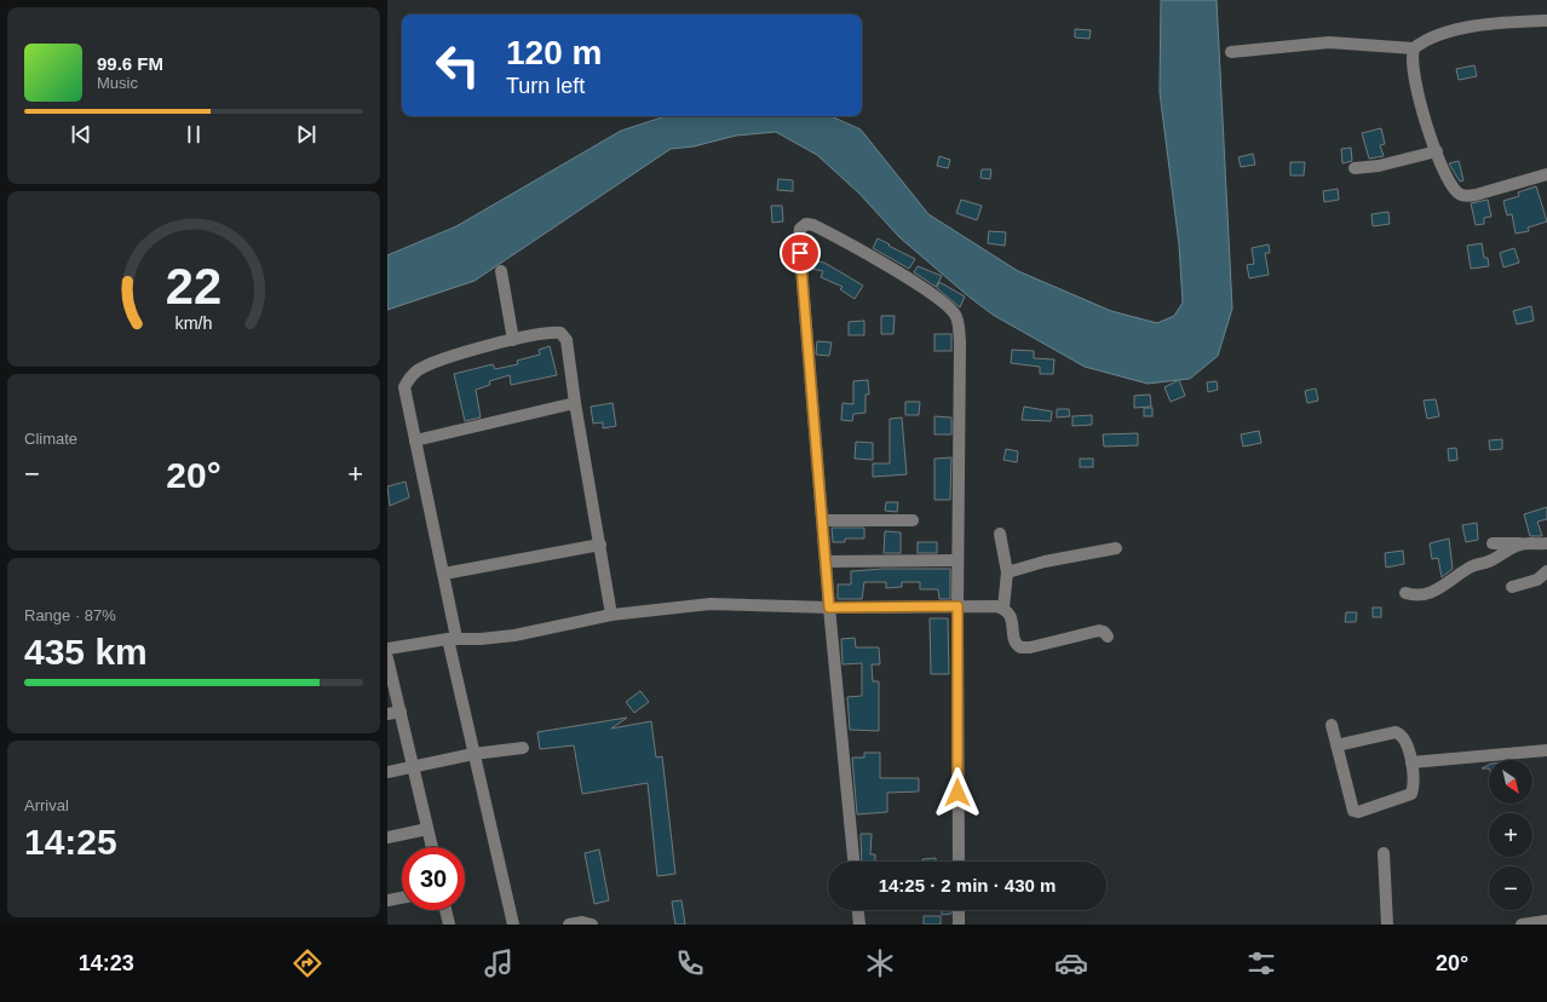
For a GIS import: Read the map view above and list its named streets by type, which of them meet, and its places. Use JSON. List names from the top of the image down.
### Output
{
  "north": "bottom right",
  "page": {
    "turn": ["120 m", "Turn left"],
    "song": ["99.6 FM", "Music"],
    "tile": [
      "Climate",
      ["Range · 87%", "435 km"],
      ["Arrival", "14:25"]
    ],
    "heat": ["−", "20°", "+"],
    "map_buttons": ["+", "−"],
    "limit": "30",
    "trip": "14:25 · 2 min · 430 m",
    "tabs": ["14:23", "20°"],
    "gauge": ["22", "km/h"]
  }
}
